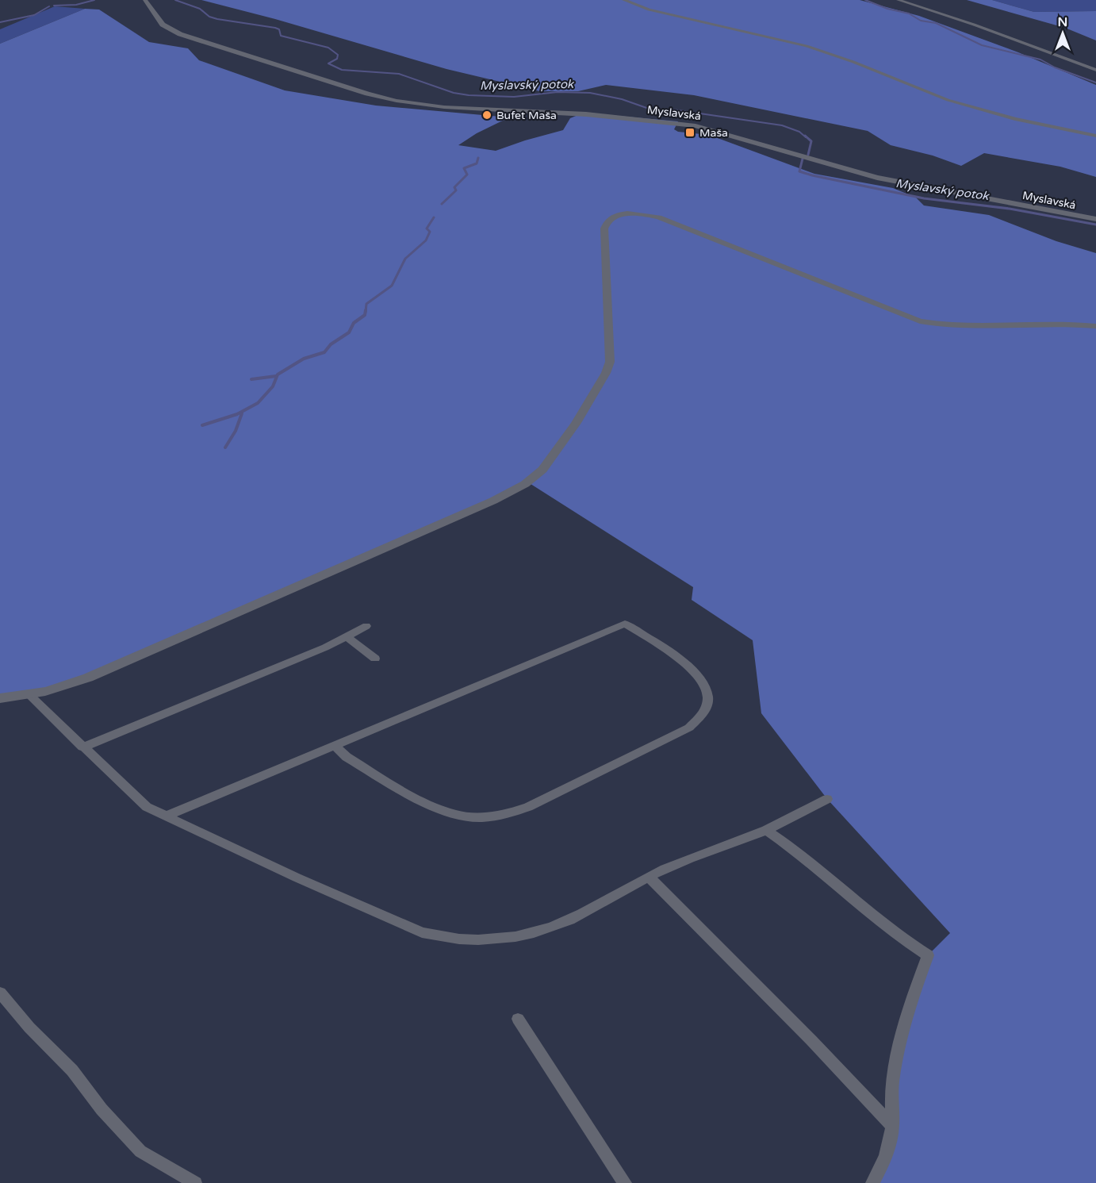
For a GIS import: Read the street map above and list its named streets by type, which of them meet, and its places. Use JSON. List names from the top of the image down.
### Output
{
  "streets": {
    "street": ["Myslavská"]
  },
  "water": ["Myslavský potok"],
  "places": {
    "other": ["Bufet Maša"],
    "transit": ["Maša"]
  },
  "north": "top"
}
